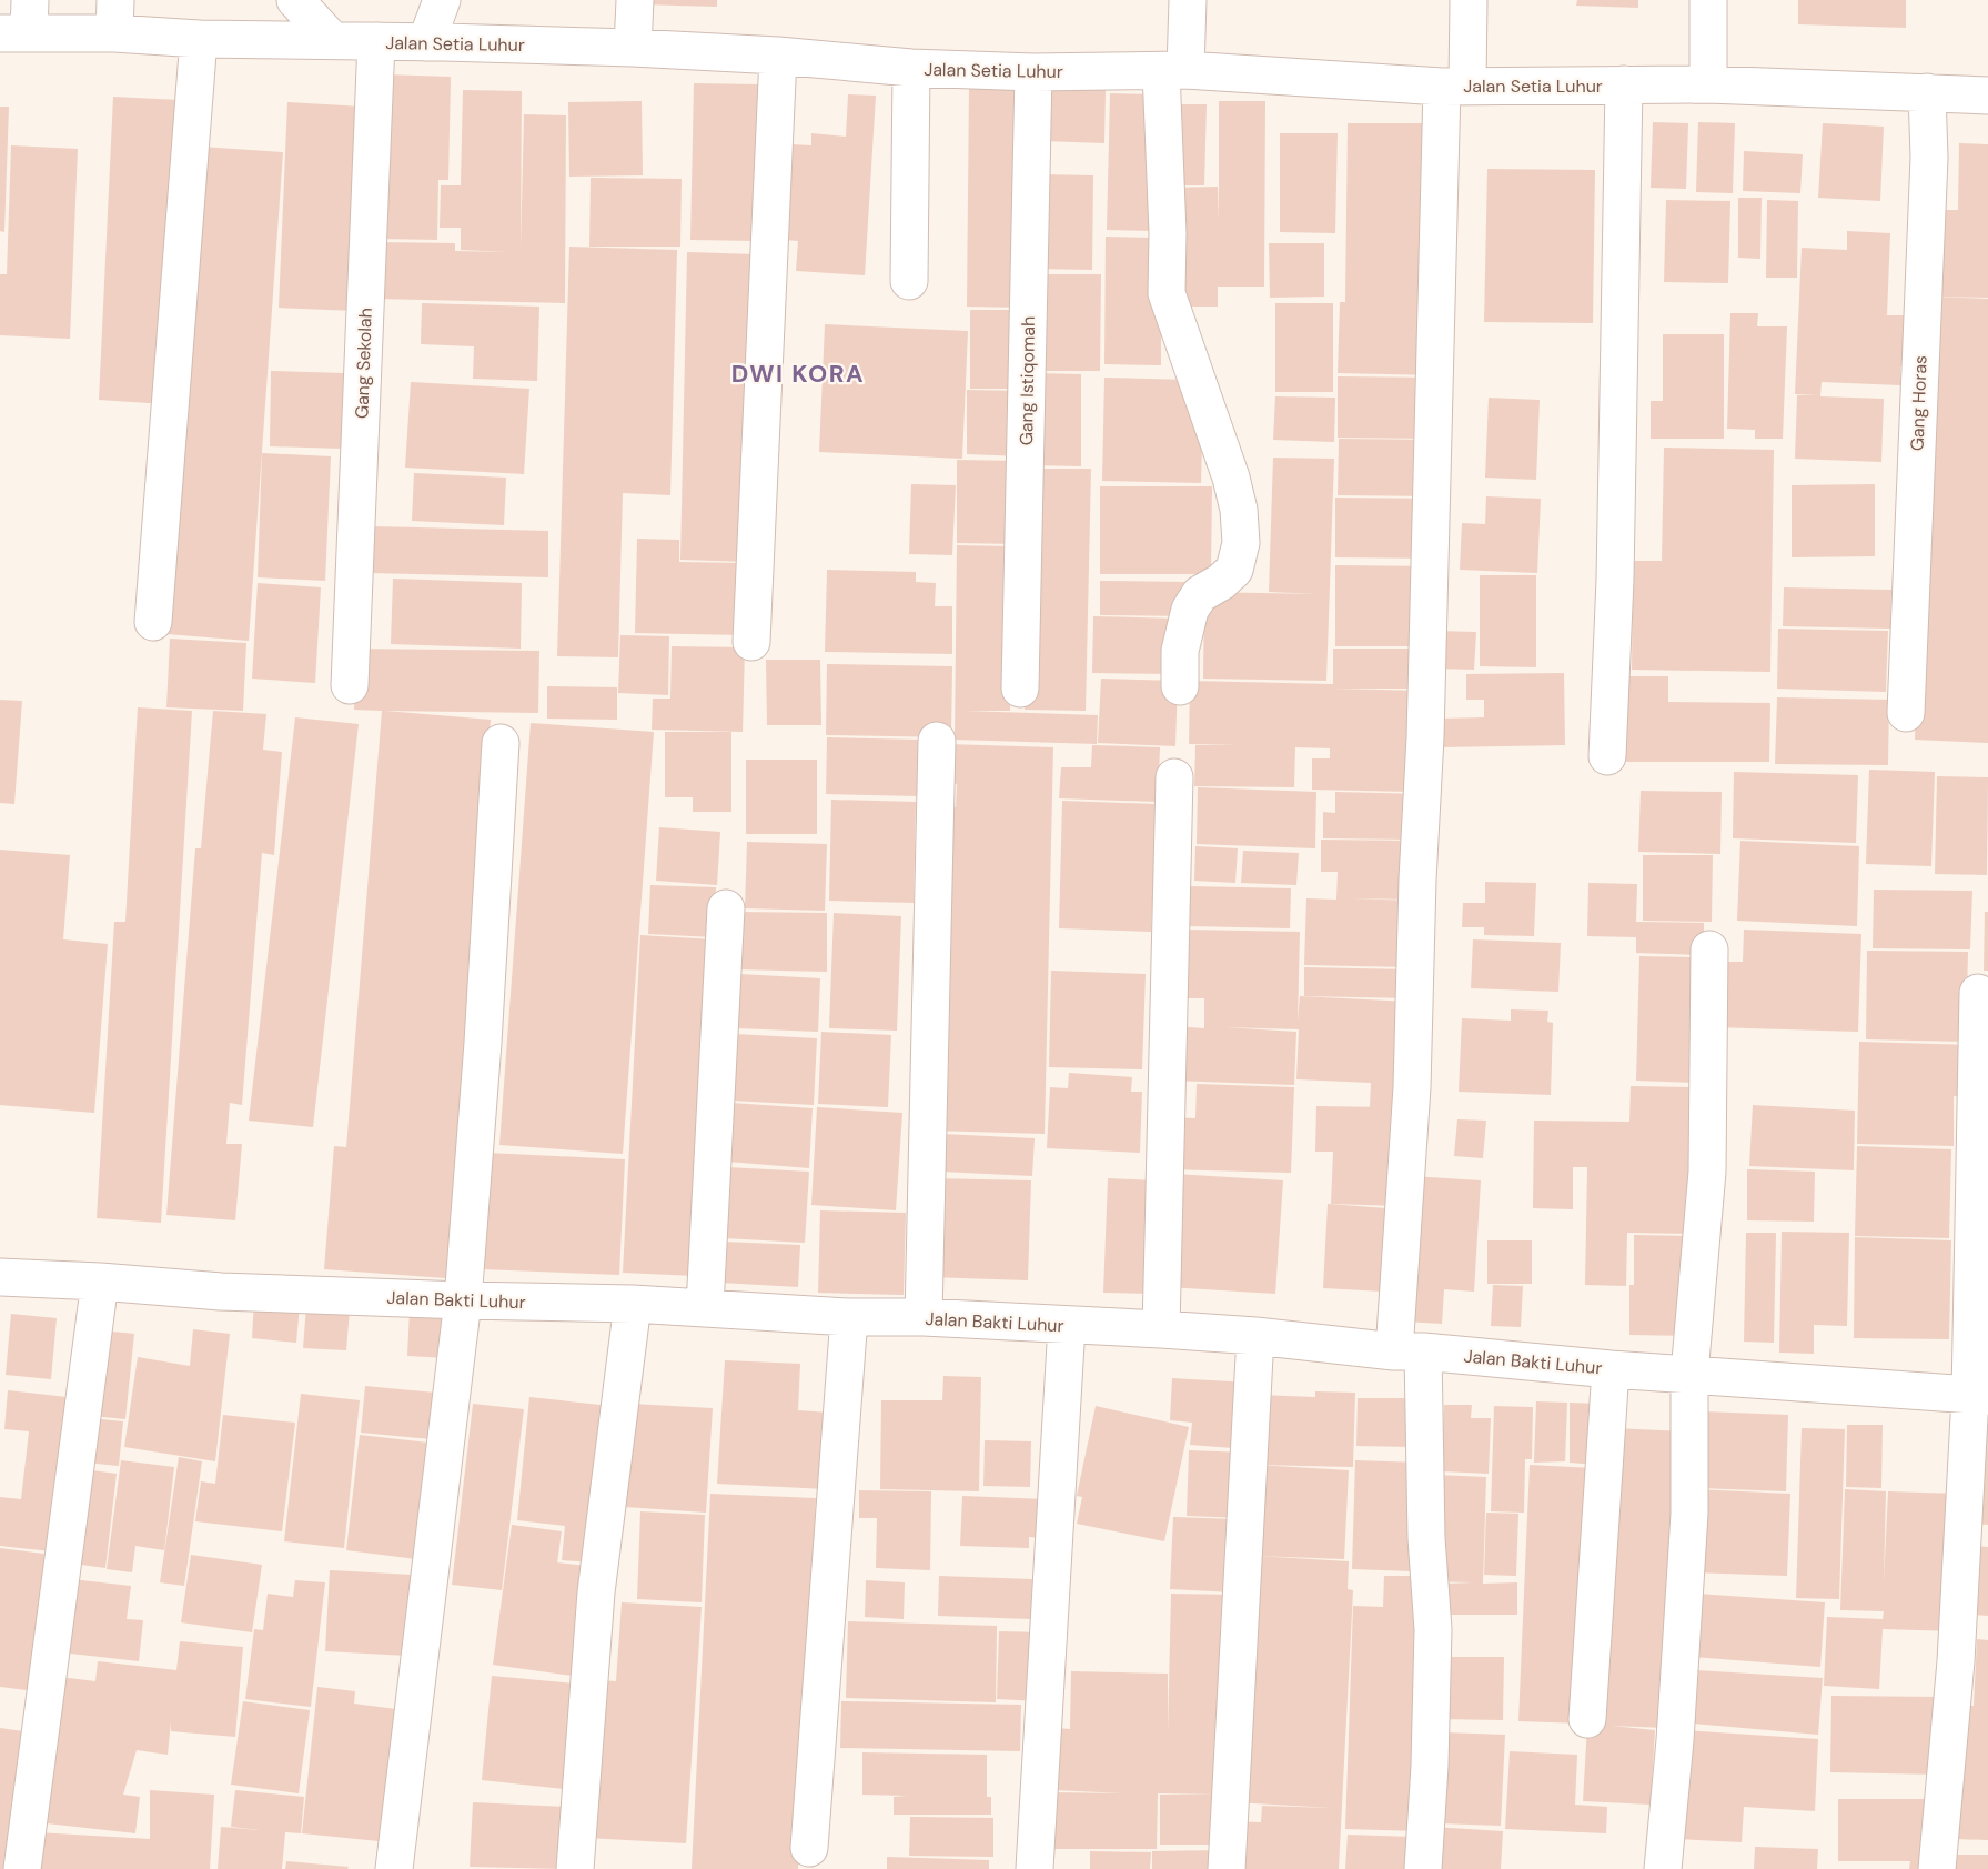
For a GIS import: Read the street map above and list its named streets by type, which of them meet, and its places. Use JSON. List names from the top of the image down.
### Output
{
  "streets": {
    "street": [
      "Jalan Setia Luhur",
      "Gang Sekolah",
      "Gang Istiqomah",
      "Gang Horas",
      "Jalan Bakti Luhur"
    ]
  },
  "crossings": [
    ["Jalan Setia Luhur", "Gang Sekolah"],
    ["Jalan Setia Luhur", "Gang Istiqomah"],
    ["Jalan Setia Luhur", "Gang Horas"]
  ],
  "districts": ["DWI KORA"]
}
